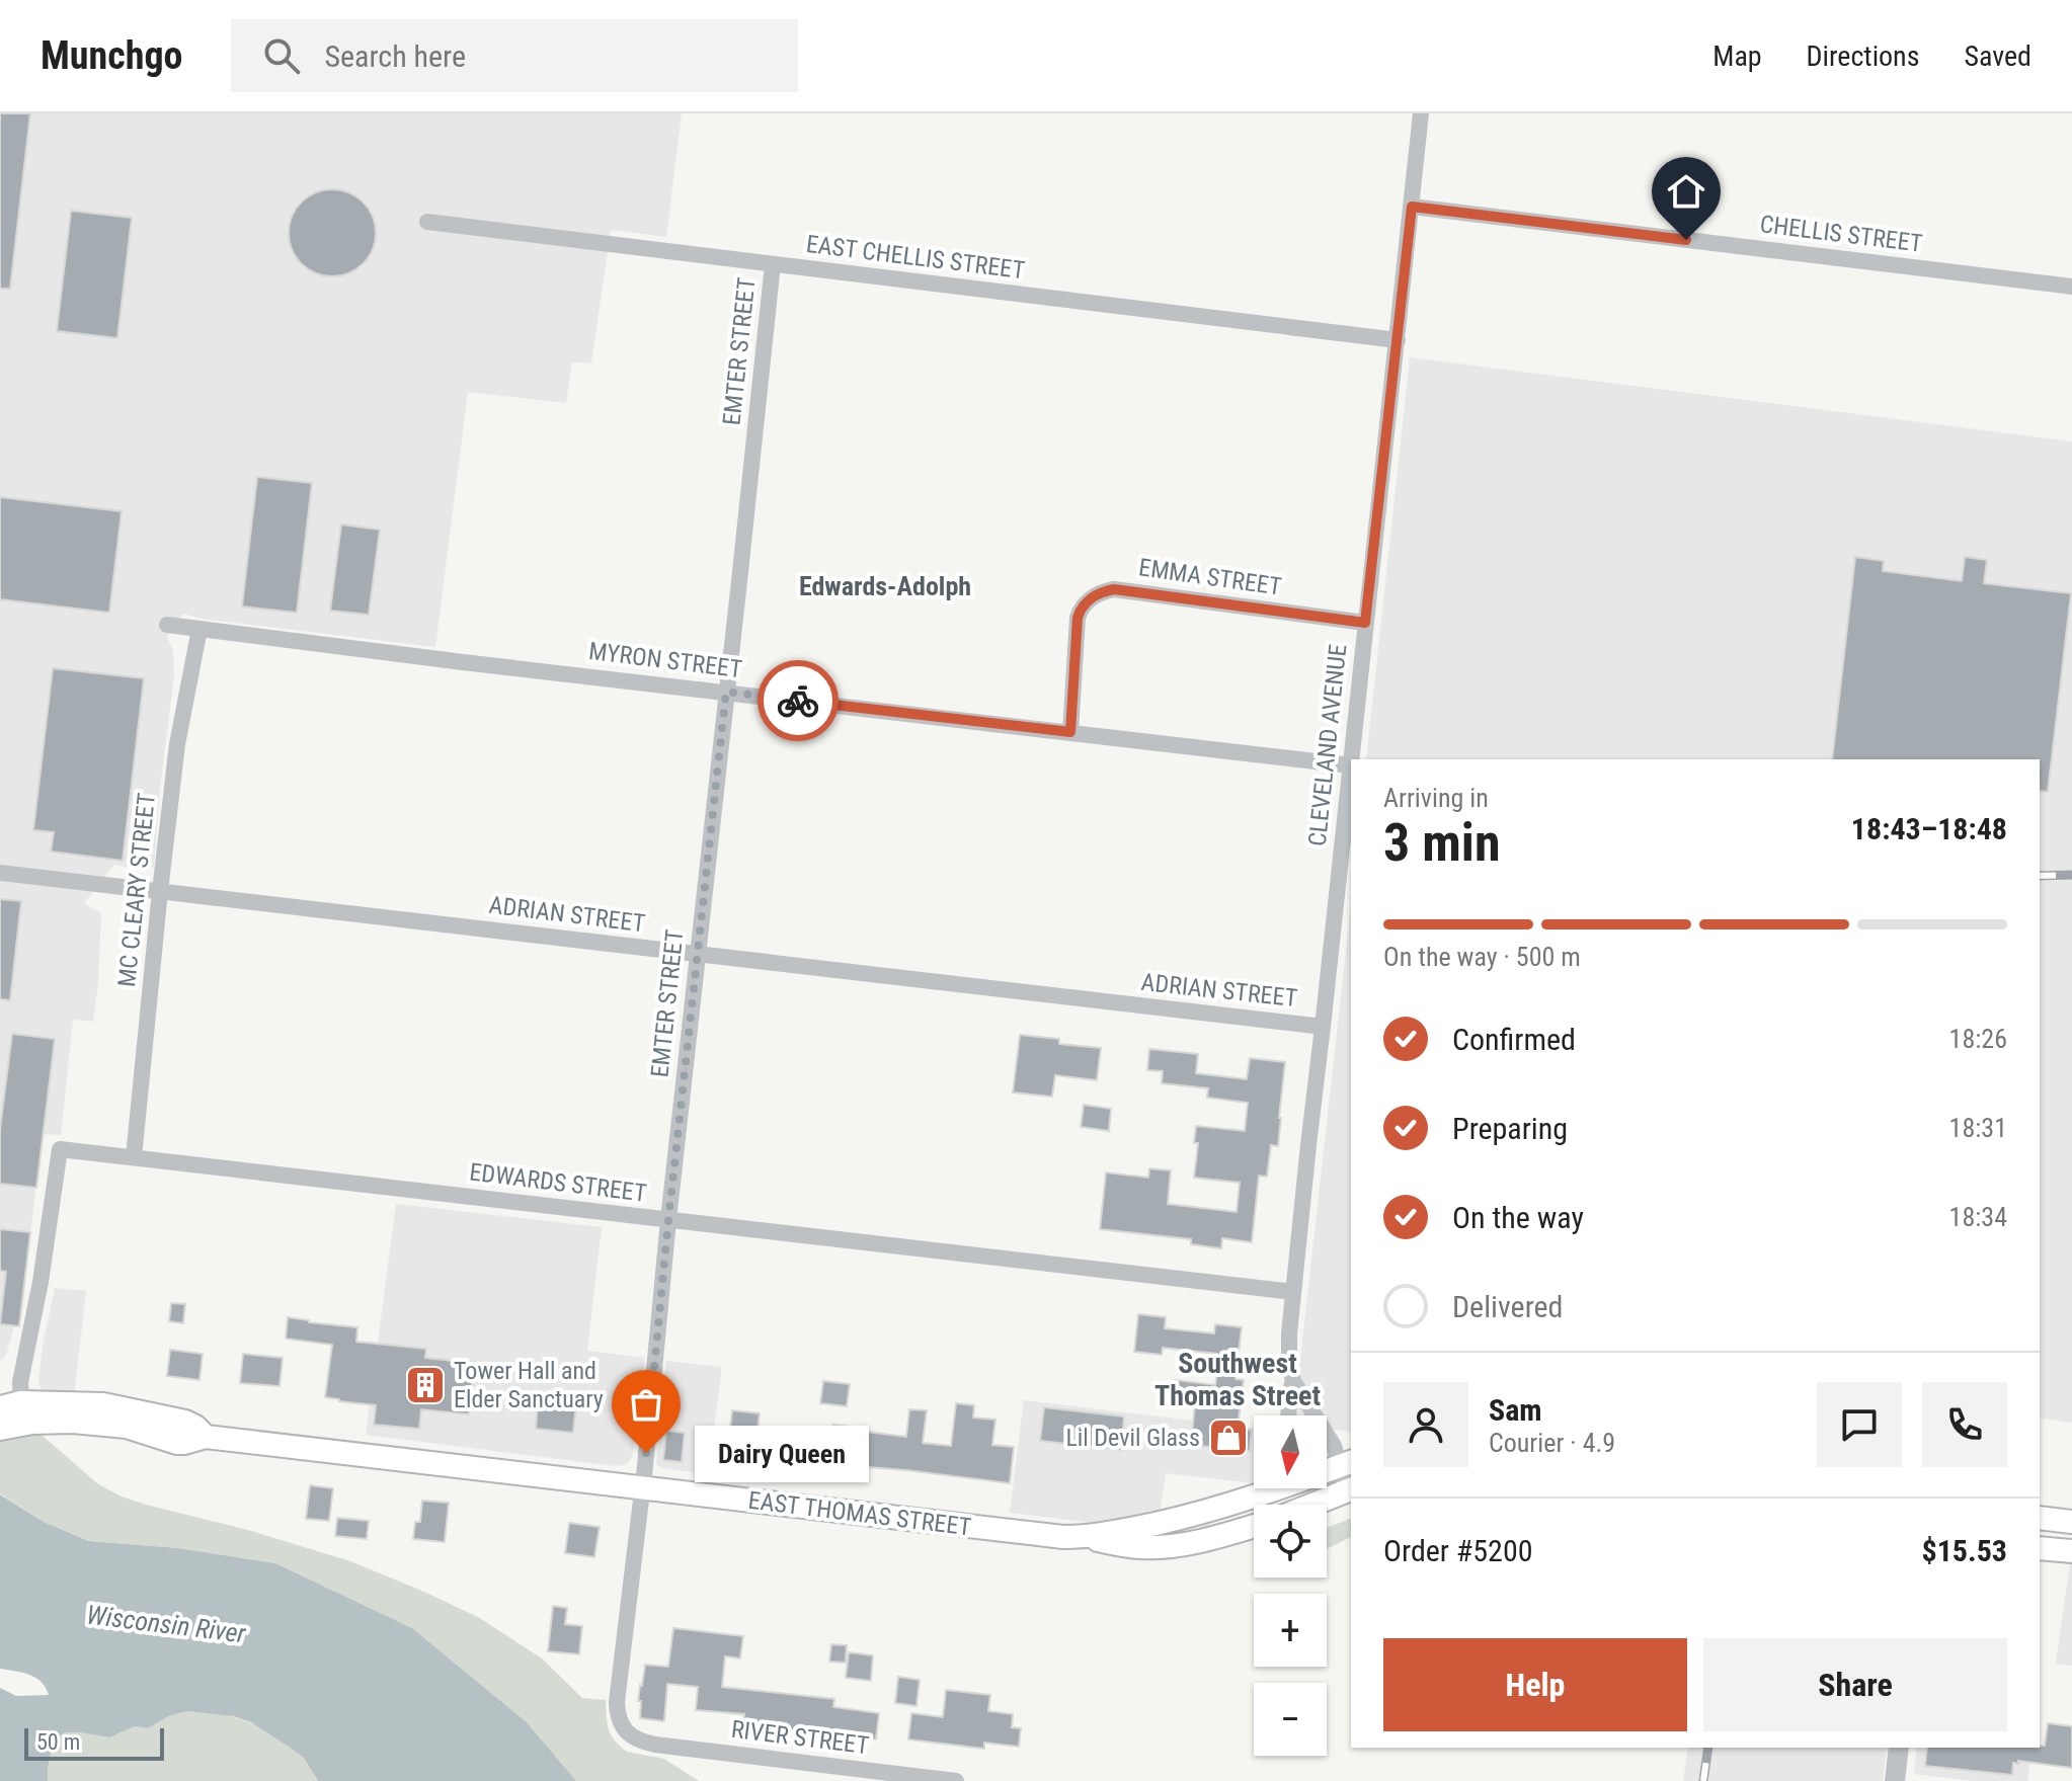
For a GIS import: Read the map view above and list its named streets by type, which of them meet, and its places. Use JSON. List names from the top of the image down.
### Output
{
  "streets": {
    "main road": ["EAST THOMAS STREET"],
    "street": [
      "CHELLIS STREET",
      "EAST CHELLIS STREET",
      "EMTER STREET",
      "EMMA STREET",
      "MYRON STREET",
      "CLEVELAND AVENUE",
      "MC CLEARY STREET",
      "ADRIAN STREET",
      "EDWARDS STREET",
      "RIVER STREET"
    ]
  },
  "crossings": [
    ["CHELLIS STREET", "CLEVELAND AVENUE"],
    ["EAST CHELLIS STREET", "EMTER STREET"],
    ["EAST CHELLIS STREET", "CLEVELAND AVENUE"],
    ["EMTER STREET", "MYRON STREET"],
    ["EMTER STREET", "ADRIAN STREET"],
    ["EMTER STREET", "EDWARDS STREET"],
    ["EMTER STREET", "EAST THOMAS STREET"],
    ["EMTER STREET", "RIVER STREET"],
    ["EMMA STREET", "MYRON STREET"],
    ["EMMA STREET", "CLEVELAND AVENUE"],
    ["MYRON STREET", "CLEVELAND AVENUE"],
    ["MYRON STREET", "MC CLEARY STREET"],
    ["CLEVELAND AVENUE", "ADRIAN STREET"],
    ["CLEVELAND AVENUE", "EDWARDS STREET"],
    ["CLEVELAND AVENUE", "EAST THOMAS STREET"],
    ["MC CLEARY STREET", "ADRIAN STREET"],
    ["MC CLEARY STREET", "EDWARDS STREET"],
    ["EDWARDS STREET", "EAST THOMAS STREET"]
  ],
  "districts": ["Edwards-Adolph", "Southwest Thomas Street"],
  "water": ["Wisconsin River"],
  "places": {
    "building": ["Tower Hall and Elder Sanctuary"],
    "shop": ["Lil Devil Glass"],
    "other": ["Dairy Queen"]
  },
  "scale_bar": "50 m",
  "north": "bottom",
  "page": {
    "header": "Munchgo",
    "search": "Search here",
    "nav": ["Map", "Directions", "Saved"],
    "heading": ["3 min", "Arriving in", "18:43–18:48"],
    "panel": [
      "Sam",
      "Courier · 4.9",
      "Order #5200",
      "$15.53"
    ],
    "bar": "On the way · 500 m",
    "list": [
      ["Confirmed", "18:26"],
      ["Preparing", "18:31"],
      ["On the way", "18:34"],
      "Delivered"
    ],
    "map_buttons": ["+", "−"],
    "bubble": "Dairy Queen",
    "buttons": ["Help", "Share"],
    "scale": "50 m"
  }
}
